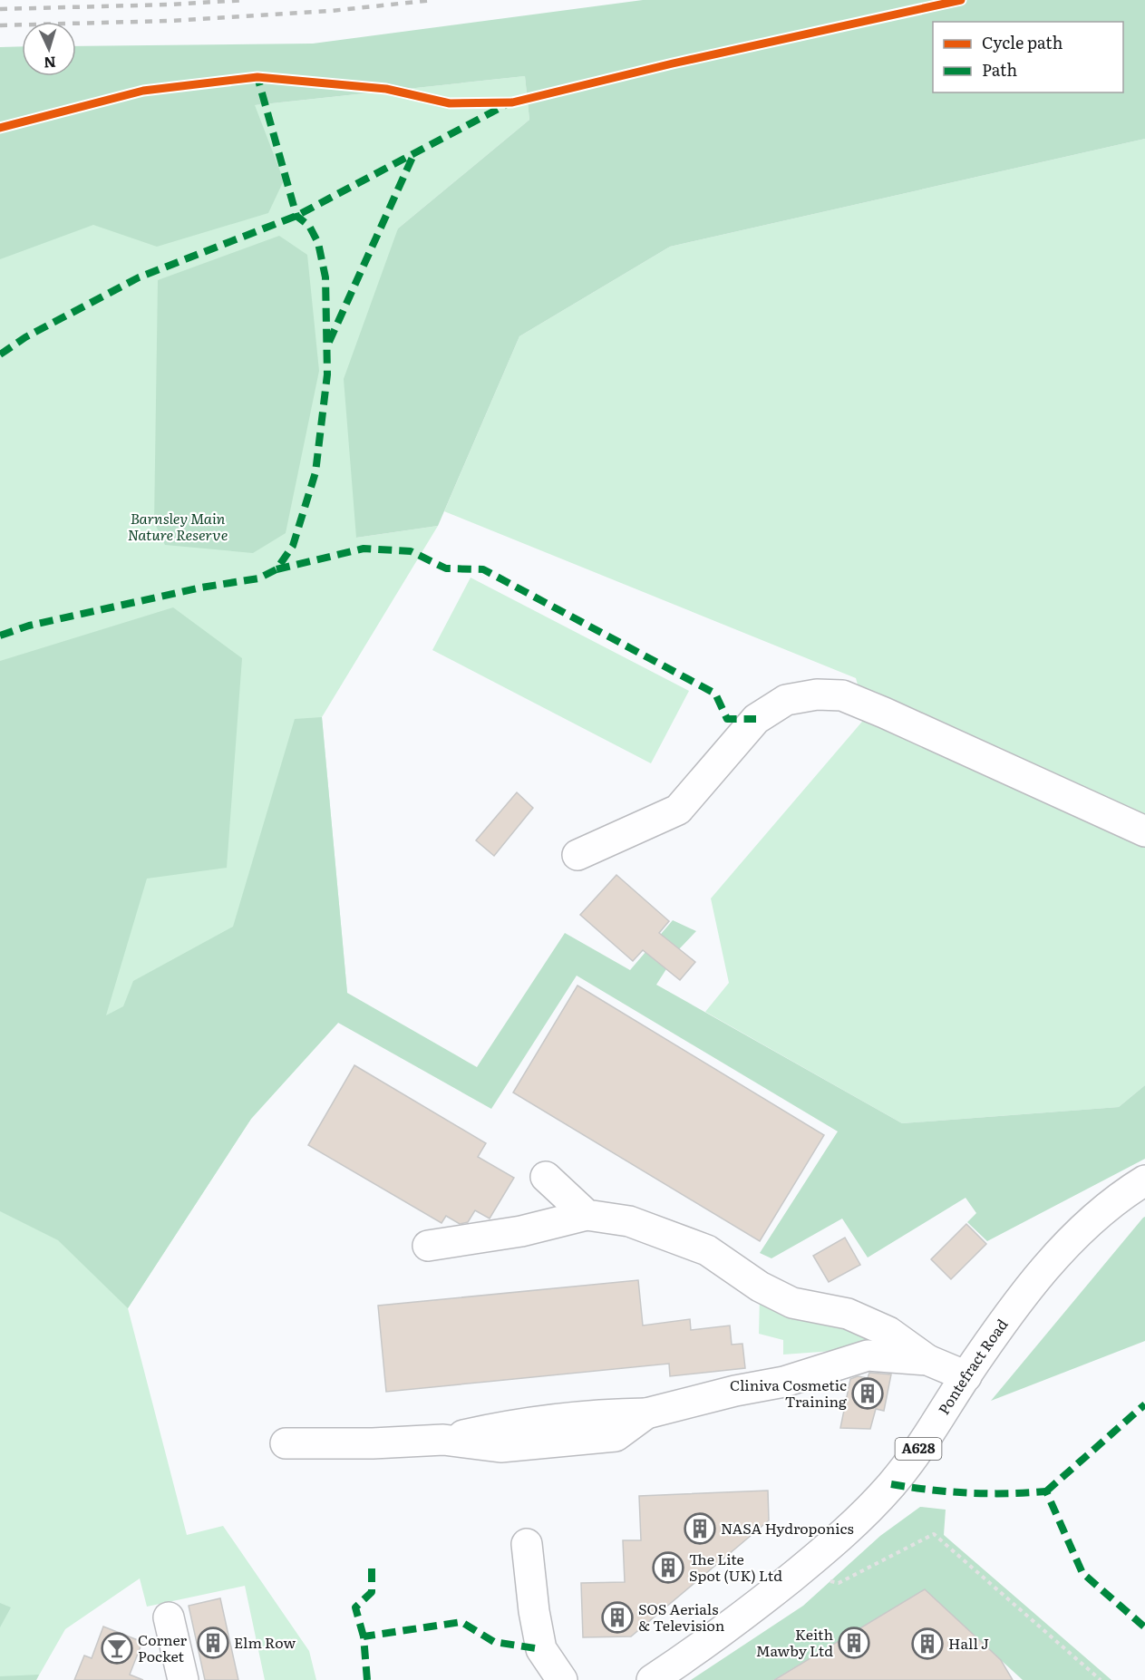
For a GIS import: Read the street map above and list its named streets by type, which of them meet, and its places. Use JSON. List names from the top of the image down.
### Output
{
  "streets": {
    "main road": ["Pontefract Road", "A628"]
  },
  "parks": ["Barnsley Main Nature Reserve"],
  "places": {
    "building": [
      "Cliniva Cosmetic Training",
      "NASA Hydroponics",
      "The Lite Spot (UK) Ltd",
      "SOS Aerials & Television",
      "Elm Row",
      "Keith Mawby Ltd",
      "Hall J"
    ],
    "bar": ["Corner Pocket"]
  },
  "legend": ["Cycle path", "Path"],
  "north": "bottom"
}
